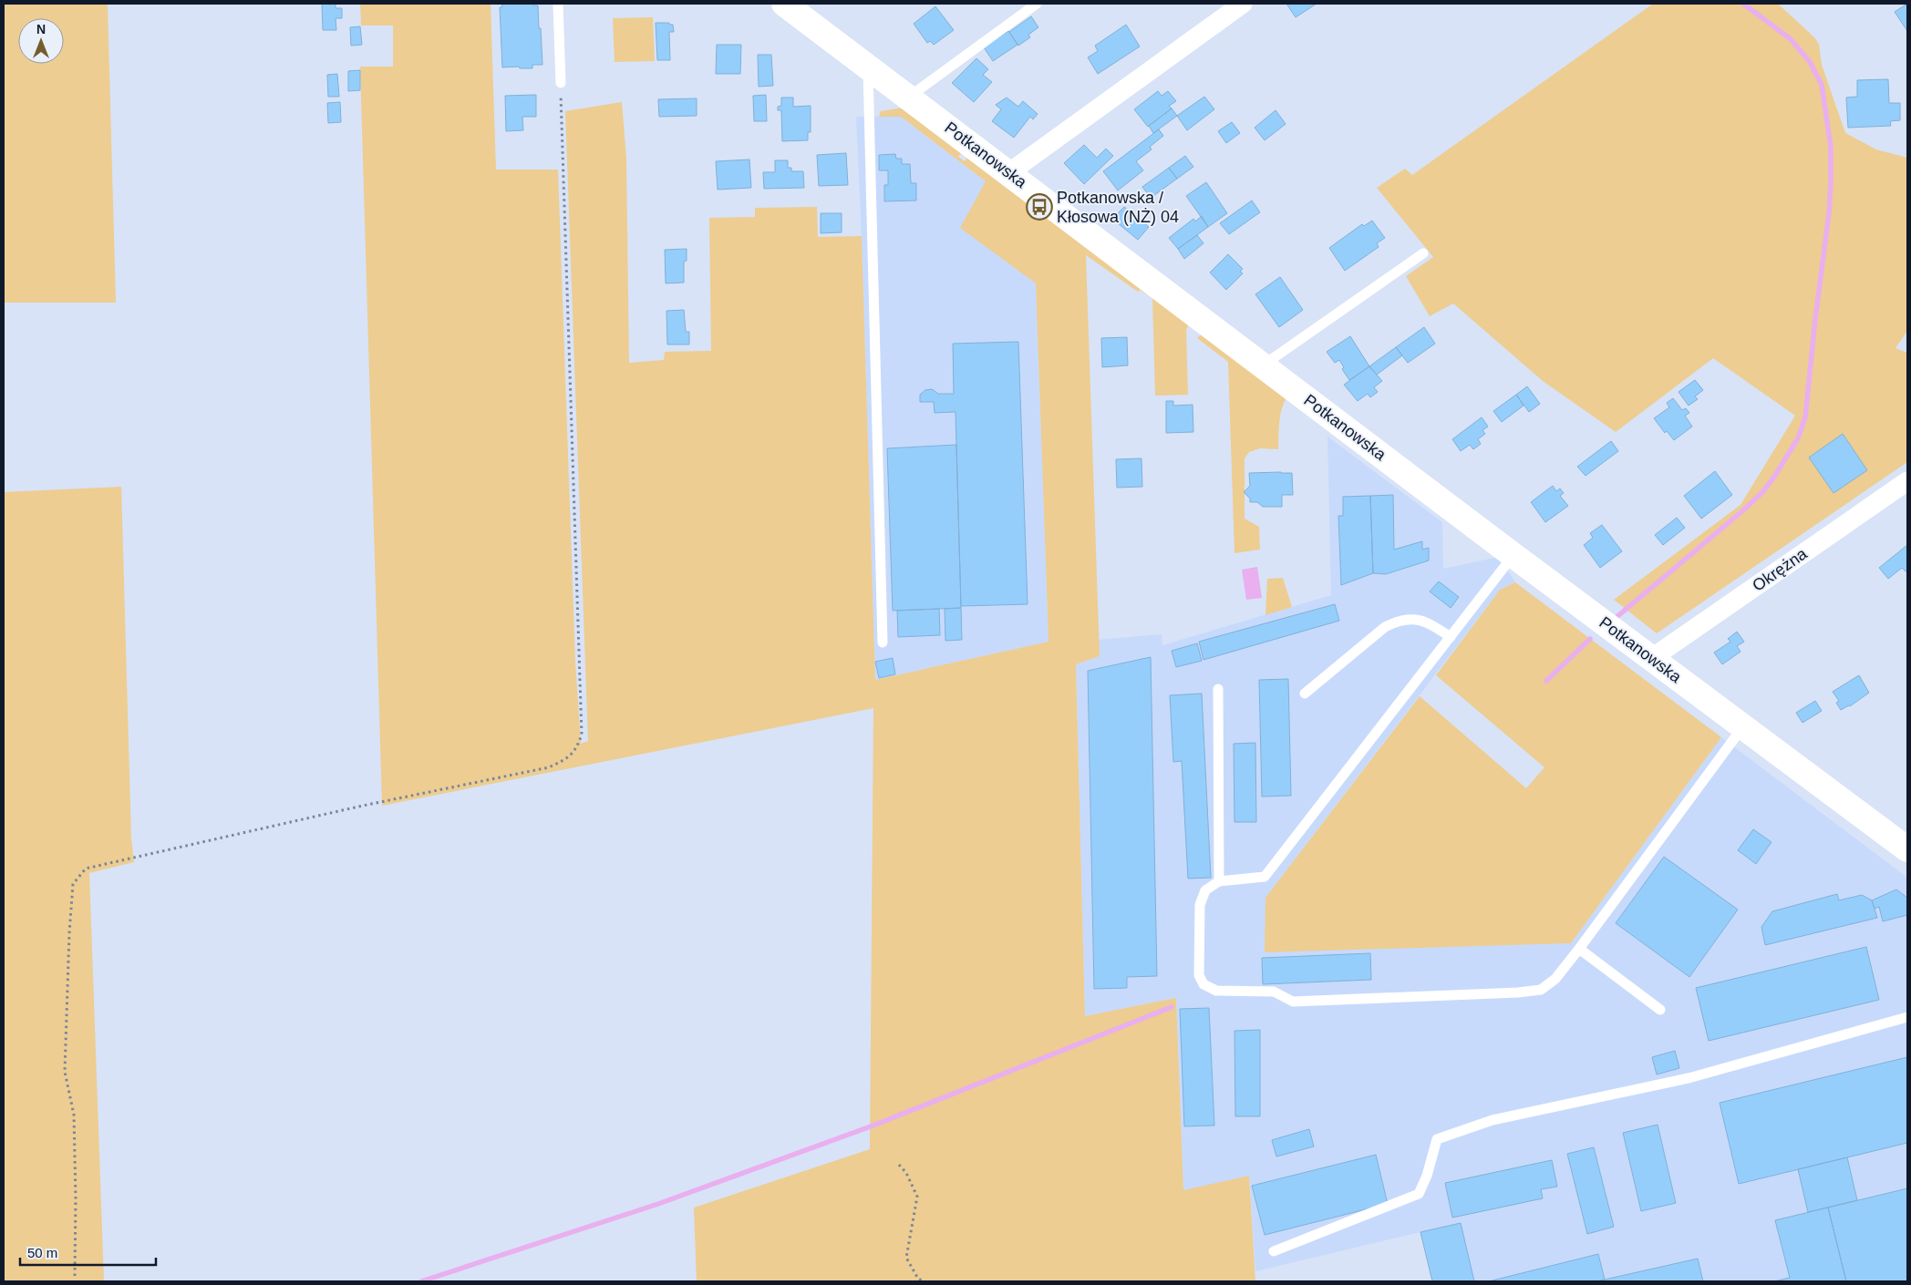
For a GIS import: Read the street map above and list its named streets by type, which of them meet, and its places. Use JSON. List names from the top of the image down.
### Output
{
  "streets": {
    "street": ["Potkanowska", "Okrężna"]
  },
  "crossings": [
    ["Potkanowska", "Okrężna"]
  ],
  "places": {
    "bus stop": ["Potkanowska / Kłosowa (NŻ) 04"]
  },
  "scale_bar": "50 m",
  "north": "top"
}
